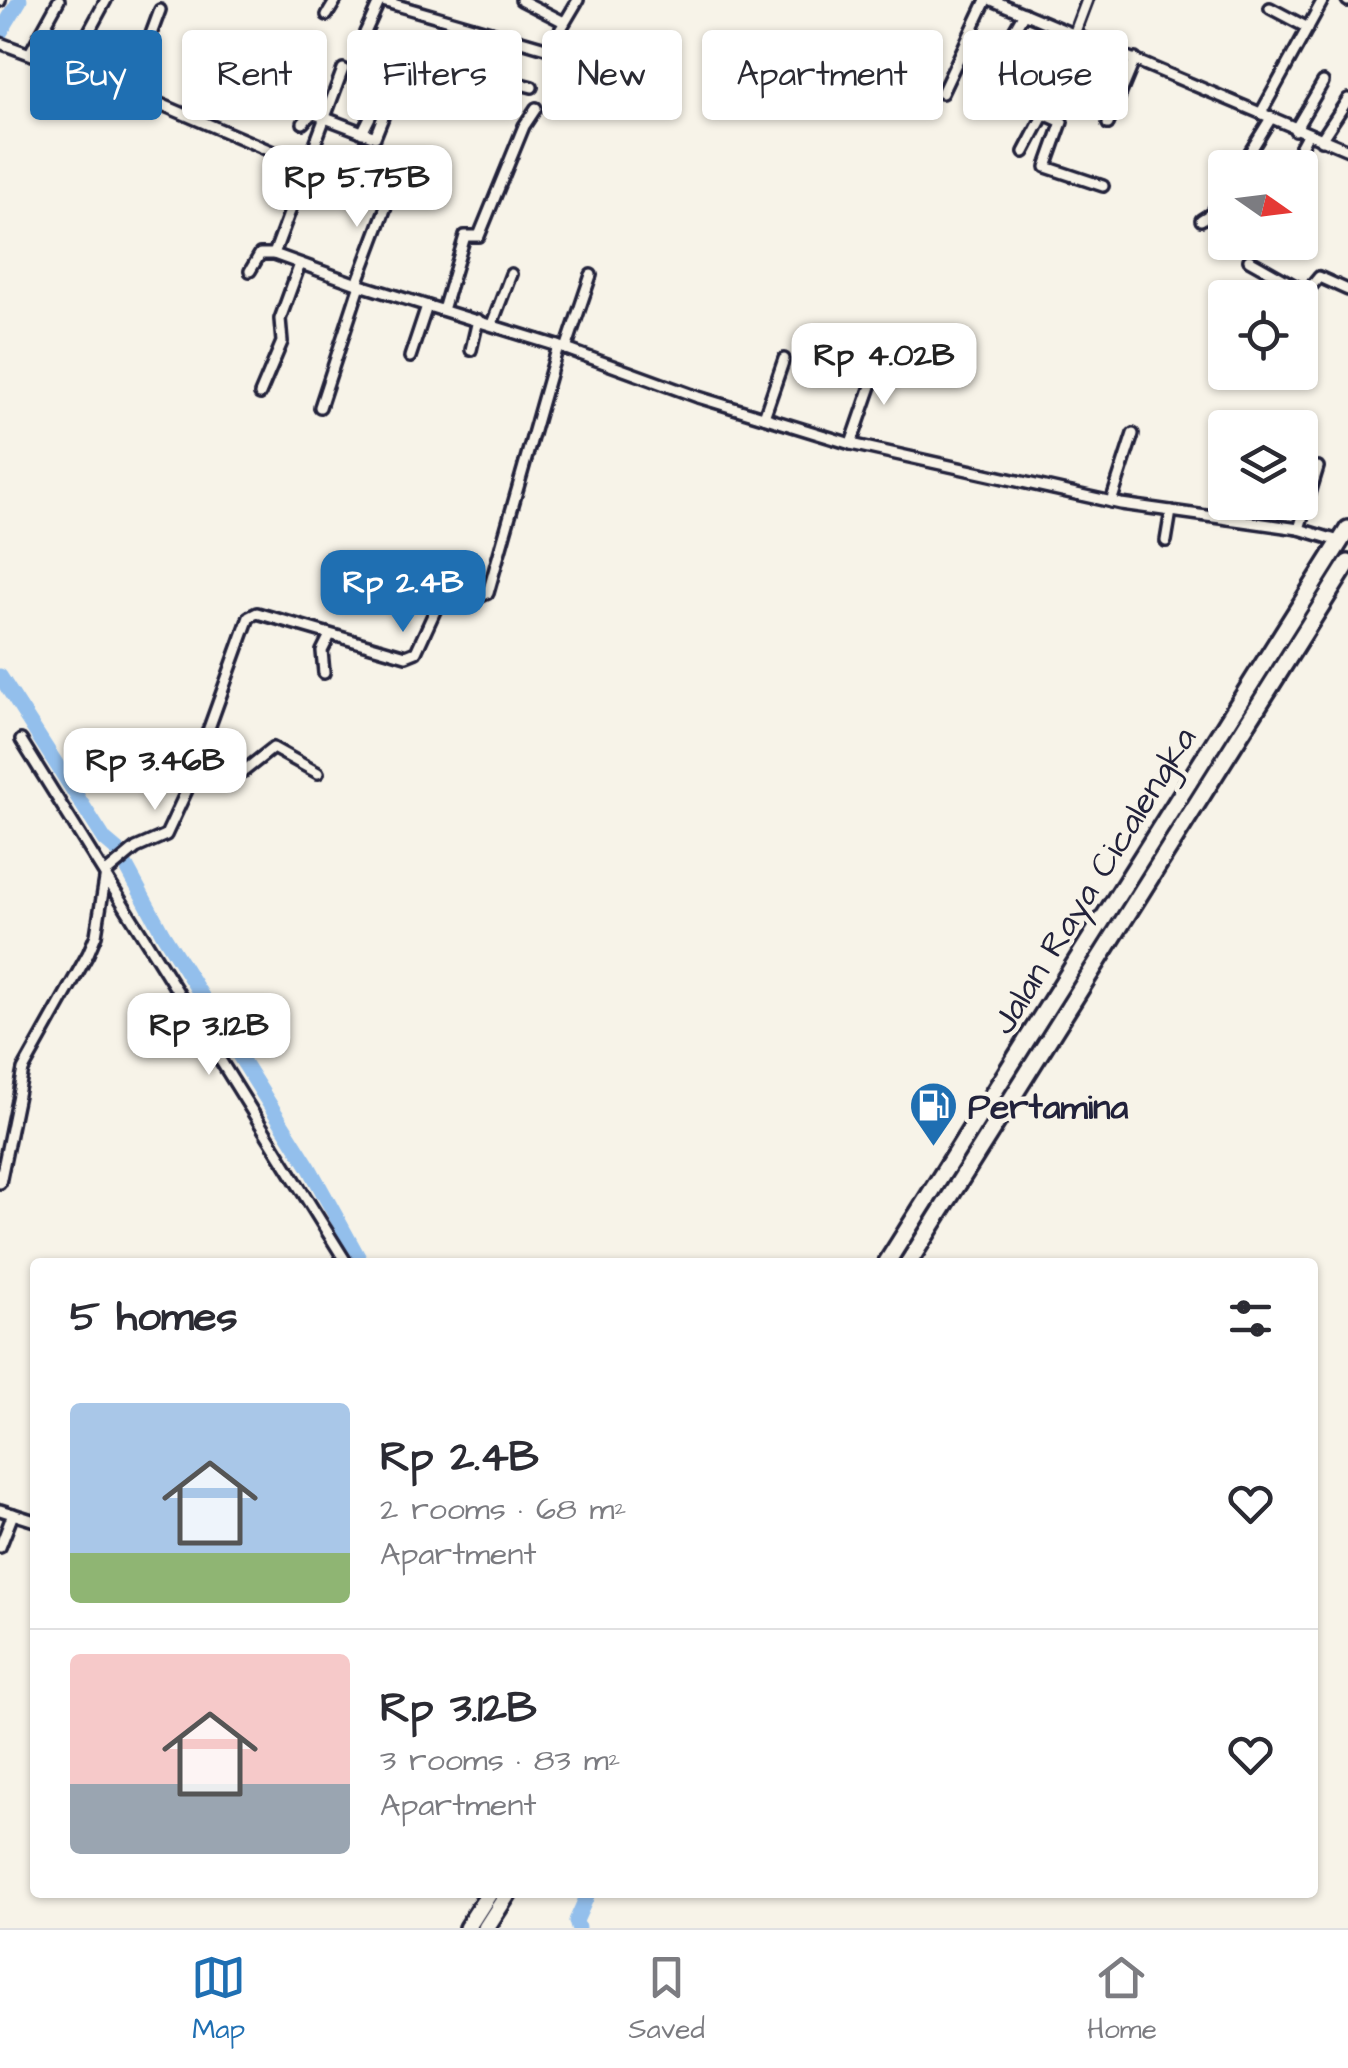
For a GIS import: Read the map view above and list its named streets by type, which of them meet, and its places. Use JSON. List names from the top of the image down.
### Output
{
  "streets": {
    "highway": ["Jalan Raya Cicalengka"]
  },
  "places": {
    "fuel station": ["Pertamina"]
  },
  "north": "right",
  "page": {
    "chip": [
      "Buy",
      "Rent",
      "Filters",
      "New",
      "Apartment",
      "House"
    ],
    "price": [
      "Rp 5.75B",
      "Rp 4.02B",
      "Rp 2.4B",
      "Rp 3.46B",
      "Rp 3.12B"
    ],
    "heading": "5 homes",
    "list": [
      {
        "name": "Rp 2.4B",
        "note": "2 rooms · 68 m² · Apartment"
      },
      {
        "name": "Rp 3.12B",
        "note": "3 rooms · 83 m² · Apartment"
      }
    ],
    "tabs": ["Map", "Saved", "Home"]
  }
}
